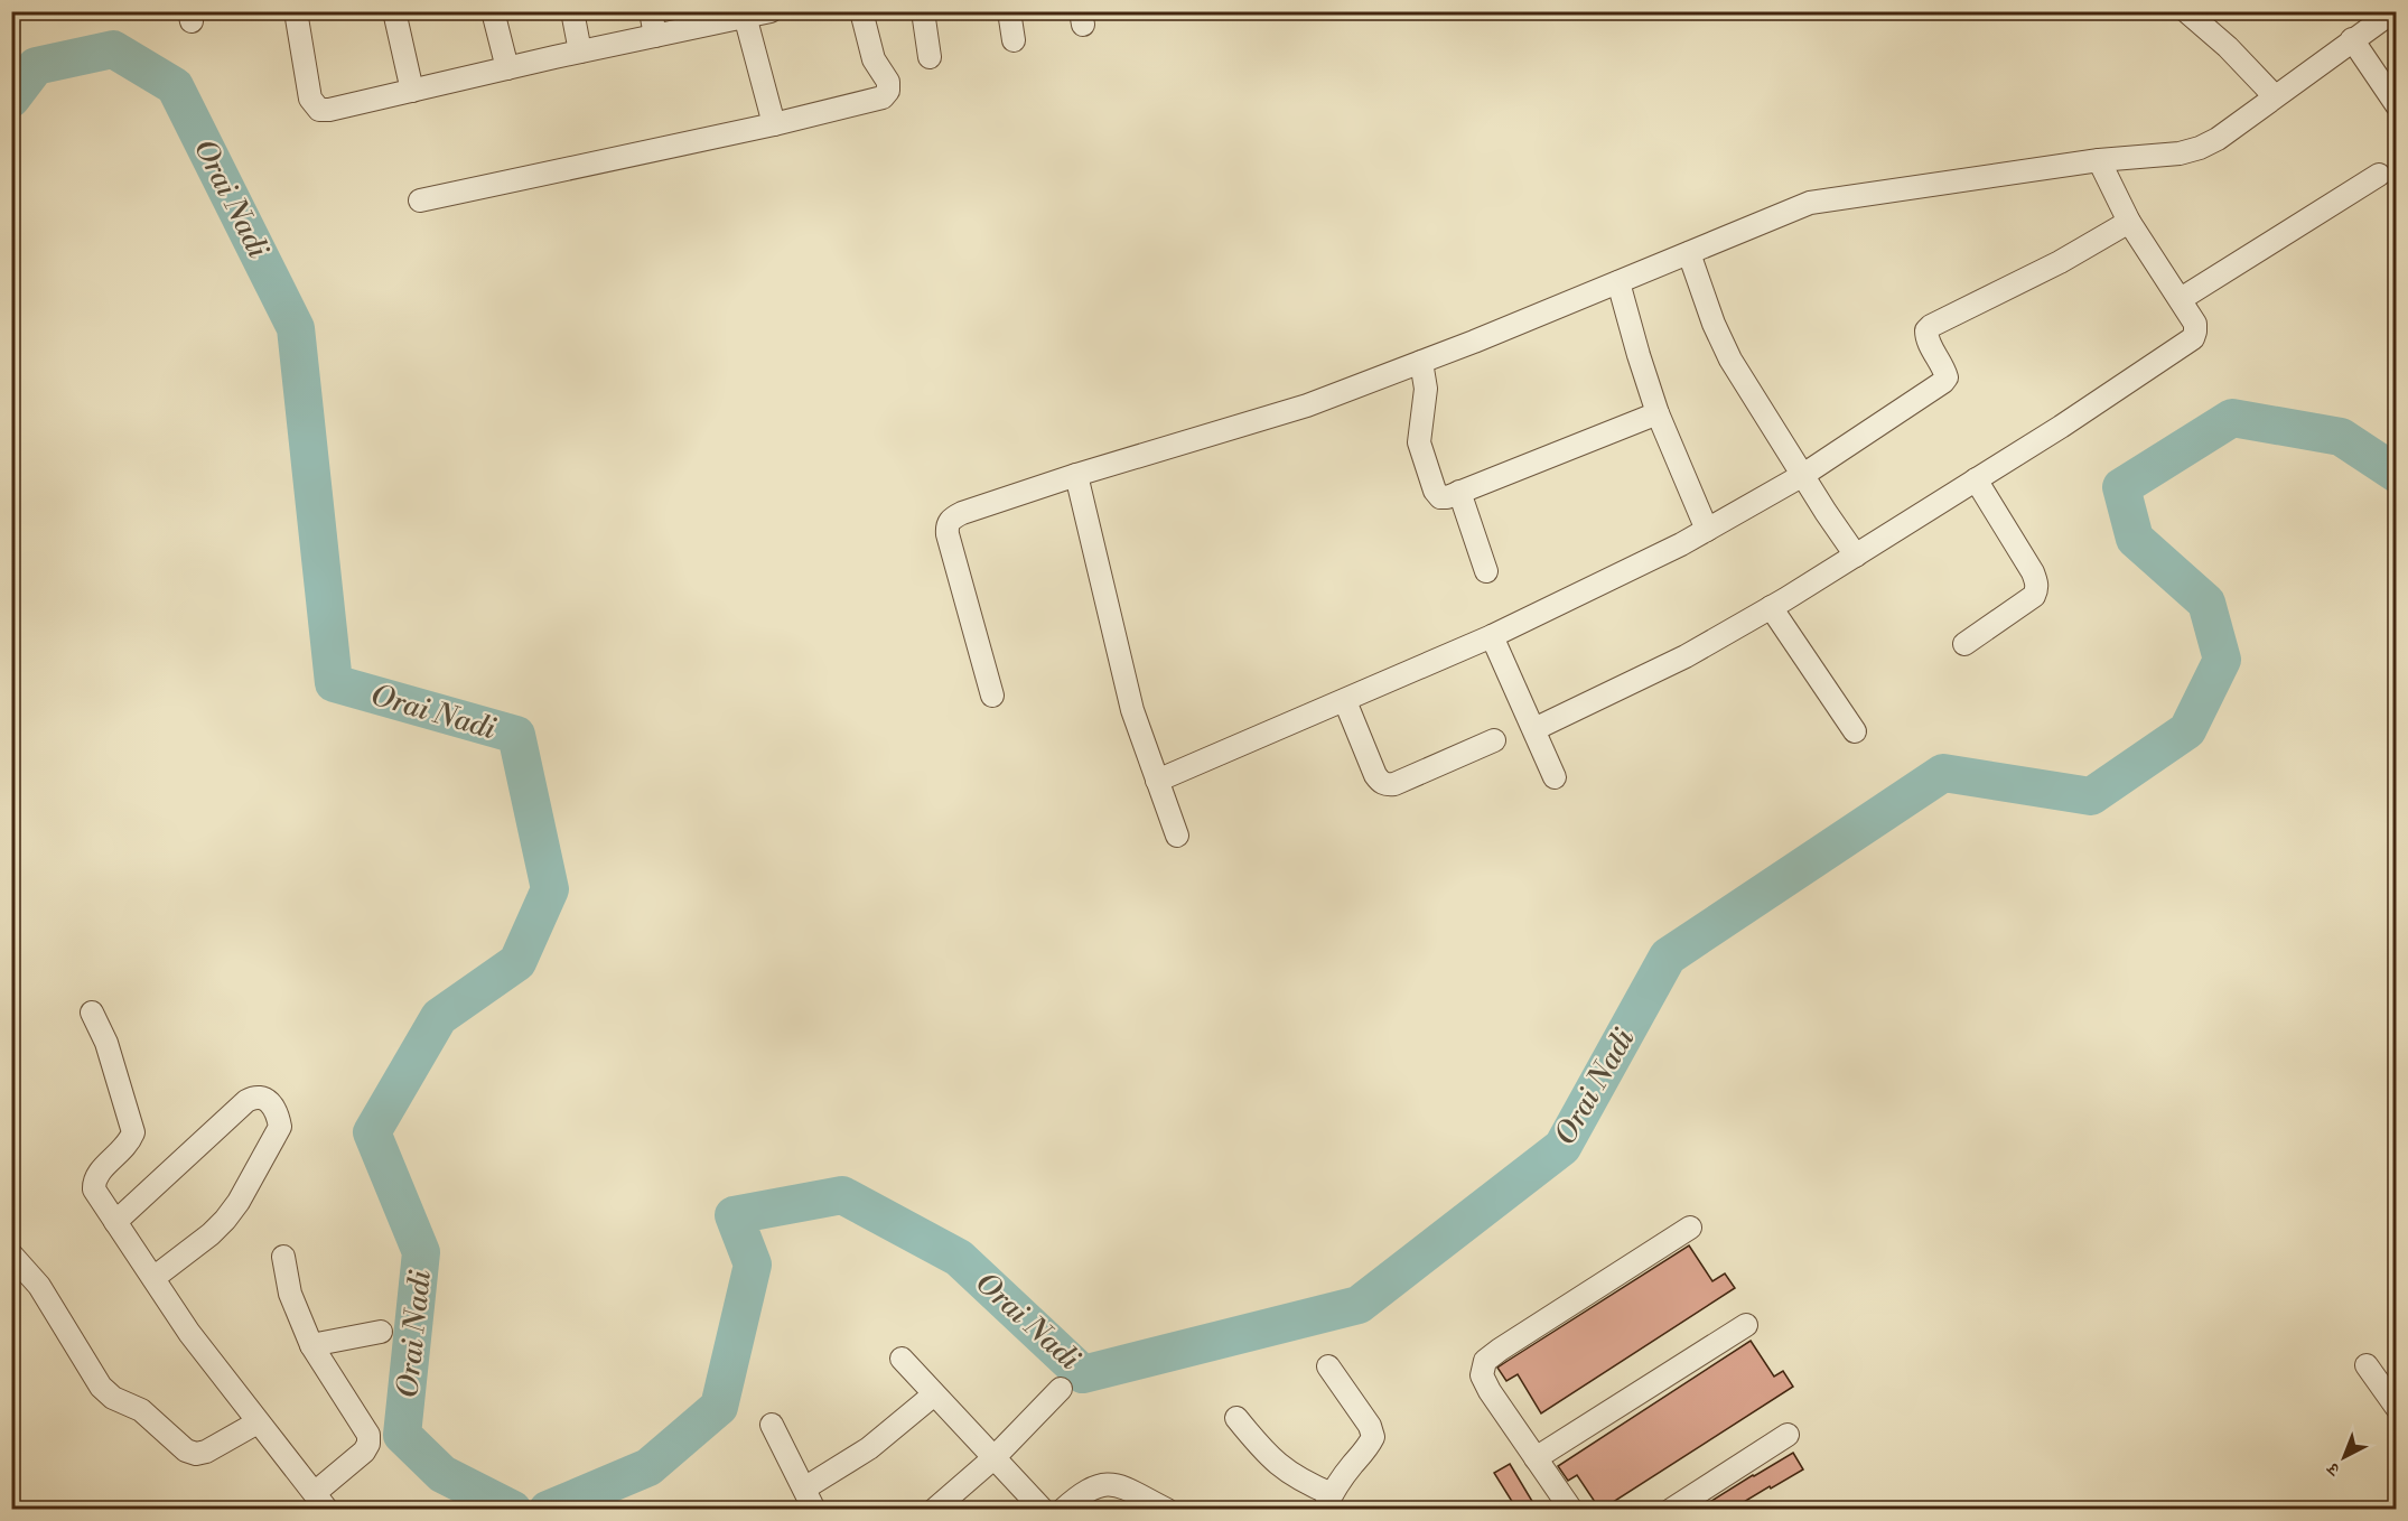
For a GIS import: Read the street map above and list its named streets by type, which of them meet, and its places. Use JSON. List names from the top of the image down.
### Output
{
  "water": ["Orai Nadi"],
  "north": "bottom left"
}
